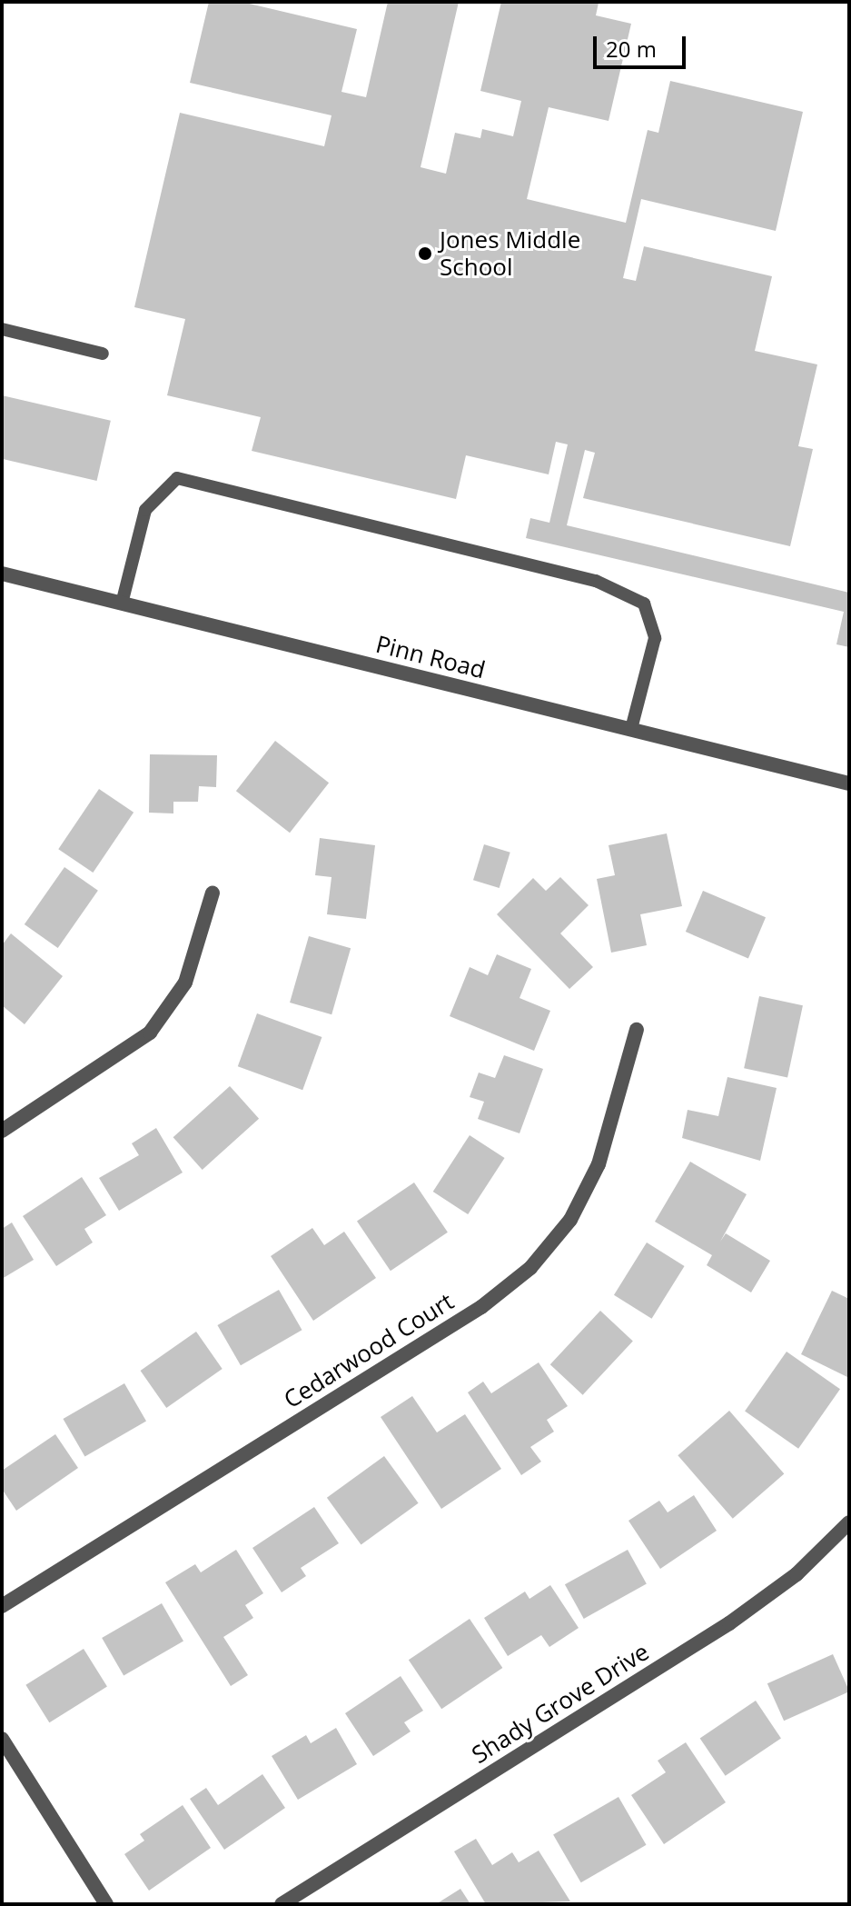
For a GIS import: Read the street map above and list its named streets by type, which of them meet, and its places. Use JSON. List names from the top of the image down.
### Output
{
  "streets": {
    "street": ["Pinn Road", "Cedarwood Court", "Shady Grove Drive"]
  },
  "places": ["Jones Middle School"],
  "scale_bar": "20 m"
}
